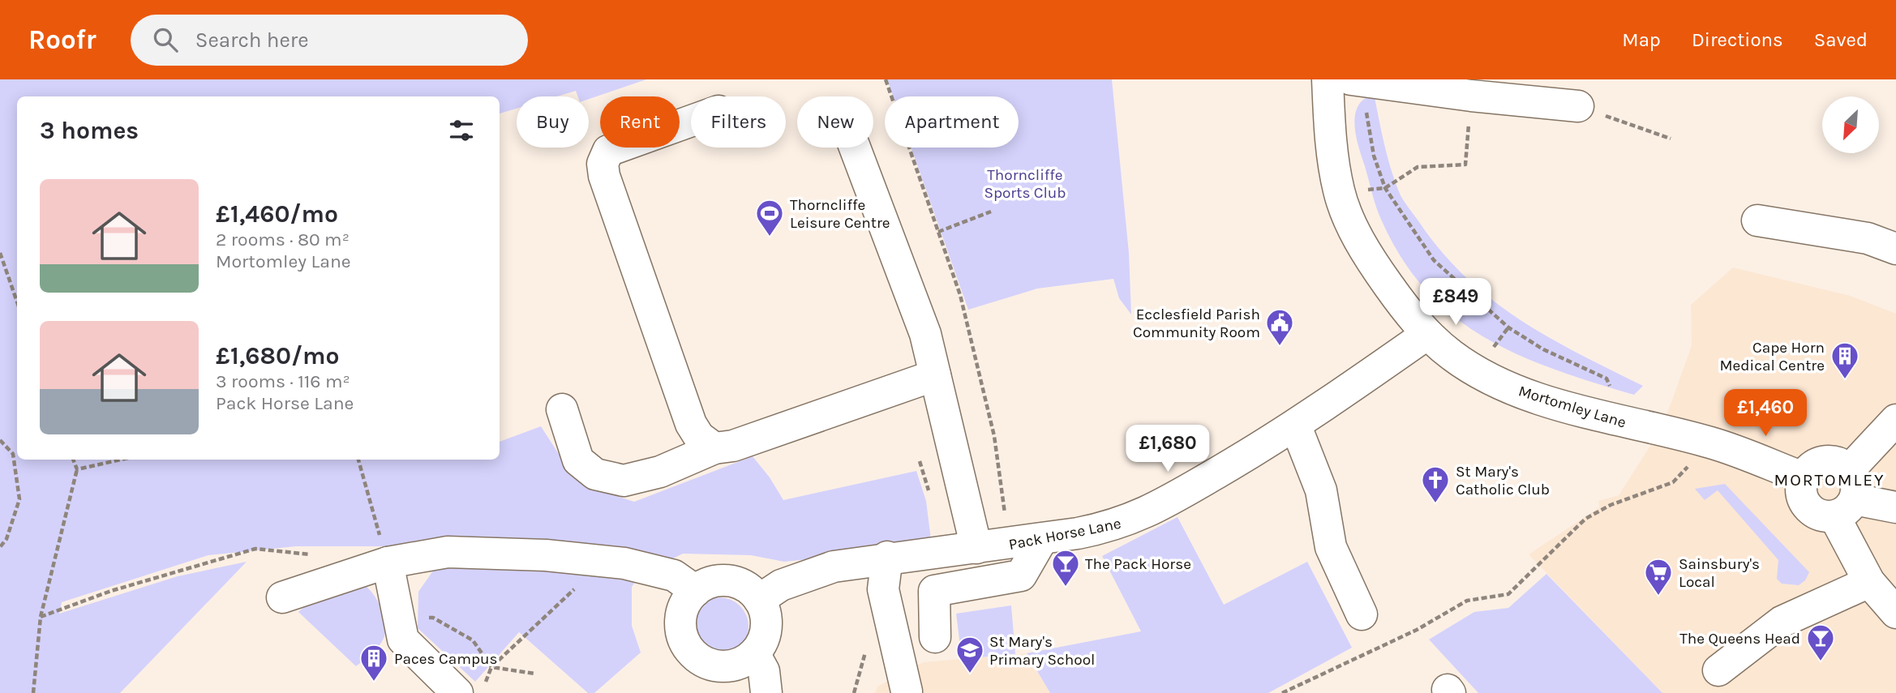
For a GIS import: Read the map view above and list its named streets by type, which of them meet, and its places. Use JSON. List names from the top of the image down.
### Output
{
  "streets": {
    "street": ["Mortomley Lane", "Pack Horse Lane"]
  },
  "crossings": [
    ["Mortomley Lane", "Pack Horse Lane"]
  ],
  "districts": ["MORTOMLEY"],
  "parks": ["Thorncliffe Sports Club"],
  "places": {
    "sports": ["Thorncliffe Leisure Centre"],
    "public building": ["Ecclesfield Parish Community Room"],
    "building": ["Cape Horn Medical Centre", "Paces Campus"],
    "church": ["St Mary's Catholic Club"],
    "bar": ["The Pack Horse", "The Queens Head"],
    "supermarket": ["Sainsbury's Local"],
    "school or university": ["St Mary's Primary School"]
  },
  "north": "bottom left",
  "page": {
    "header": "Roofr",
    "search": "Search here",
    "nav": ["Map", "Directions", "Saved"],
    "chip": [
      "Buy",
      "Rent",
      "Filters",
      "New",
      "Apartment"
    ],
    "heading": "3 homes",
    "list": [
      {
        "name": "£1,460/mo",
        "note": "2 rooms · 80 m² · Mortomley Lane"
      },
      {
        "name": "£1,680/mo",
        "note": "3 rooms · 116 m² · Pack Horse Lane"
      }
    ],
    "price": ["£849", "£1,460", "£1,680"]
  }
}
